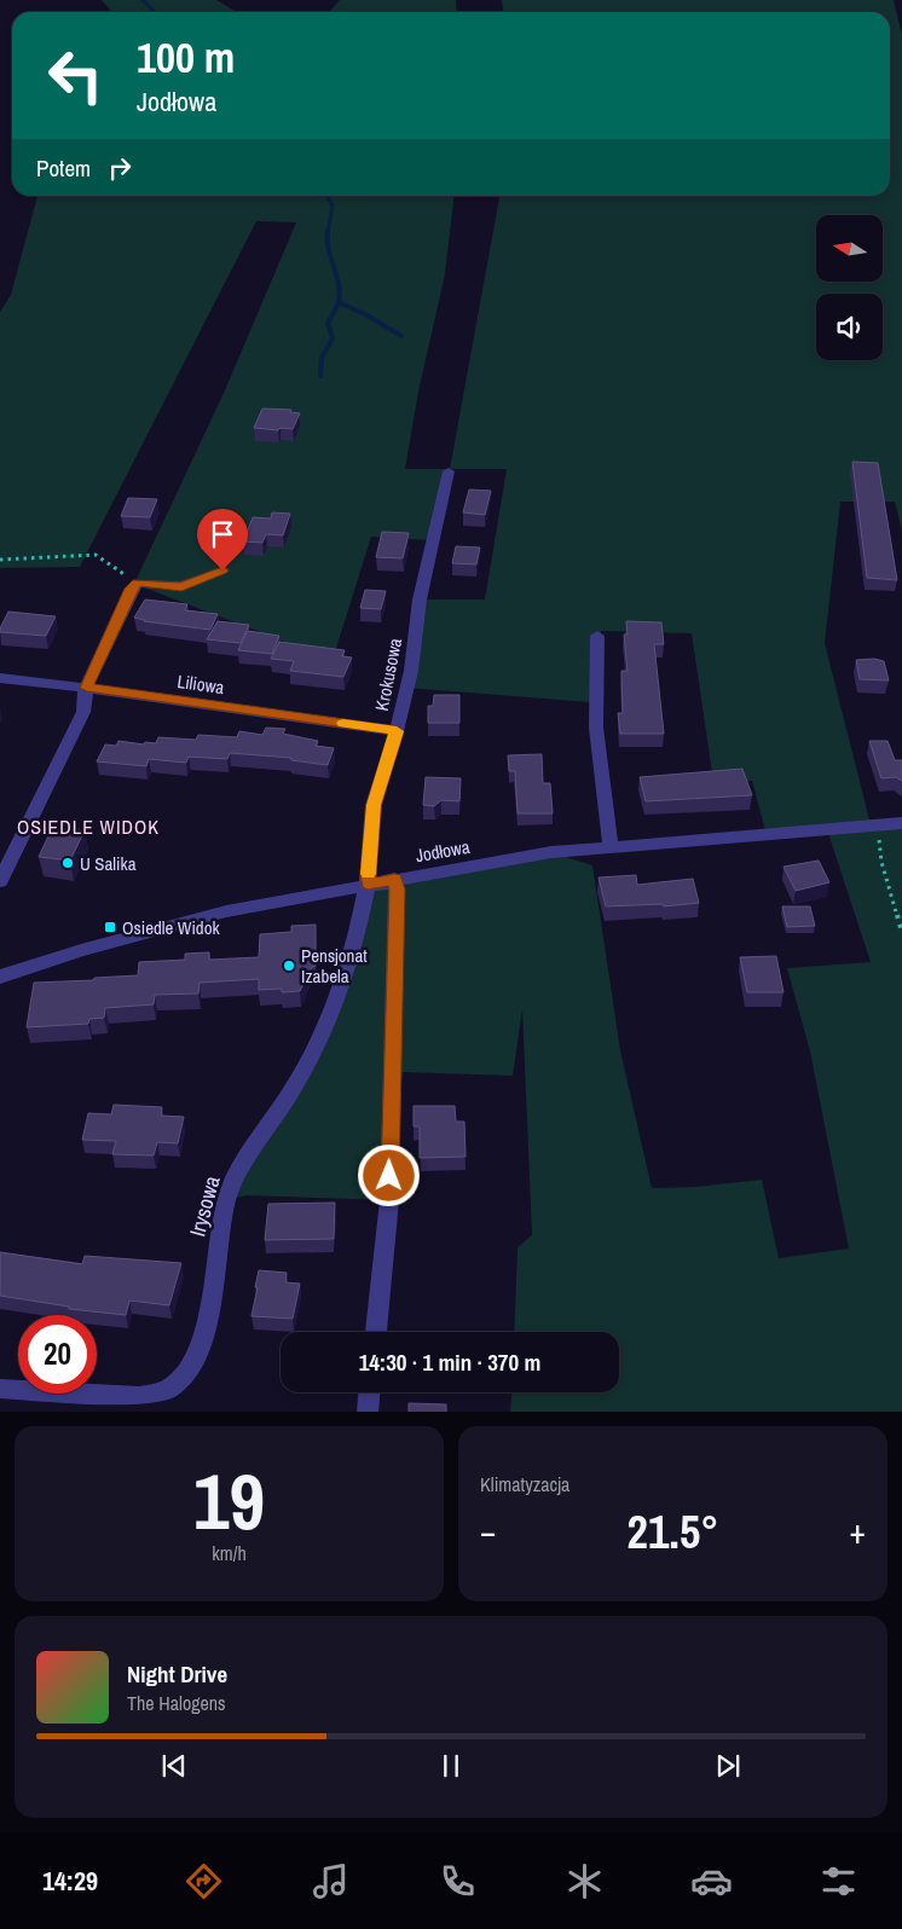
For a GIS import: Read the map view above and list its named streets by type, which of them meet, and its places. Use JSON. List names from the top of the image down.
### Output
{
  "streets": {
    "street": [
      "Krokusowa",
      "Liliowa",
      "Jodłowa",
      "Irysowa"
    ]
  },
  "crossings": [
    ["Krokusowa", "Liliowa"],
    ["Krokusowa", "Jodłowa"],
    ["Krokusowa", "Irysowa"],
    ["Jodłowa", "Irysowa"]
  ],
  "districts": ["OSIEDLE WIDOK"],
  "places": {
    "other": ["U Salika", "Pensjonat Izabela"],
    "transit": ["Osiedle Widok"]
  },
  "north": "left",
  "page": {
    "turn": ["100 m", "Jodłowa"],
    "then": "Potem",
    "limit": "20",
    "trip": "14:30 · 1 min · 370 m",
    "tile": [
      ["19", "km/h"],
      "Klimatyzacja"
    ],
    "heat": ["−", "21.5°", "+"],
    "song": ["Night Drive", "The Halogens"],
    "tabs": "14:29"
  }
}
